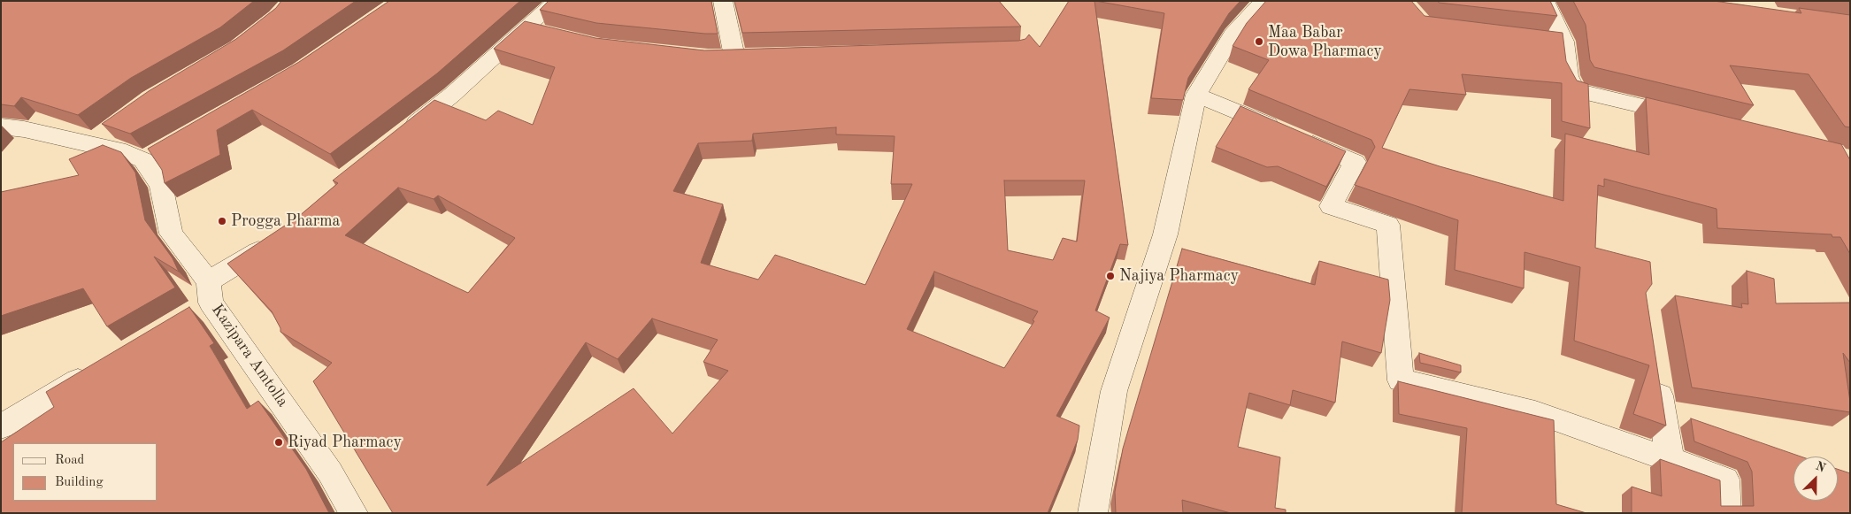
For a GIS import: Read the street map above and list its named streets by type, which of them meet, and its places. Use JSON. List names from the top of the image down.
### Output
{
  "streets": {
    "street": ["Kazipara Amtolla"]
  },
  "places": [
    "Maa Babar Dowa Pharmacy",
    "Progga Pharma",
    "Najiya Pharmacy",
    "Riyad Pharmacy"
  ],
  "legend": ["Road", "Building"],
  "north": "top right"
}
